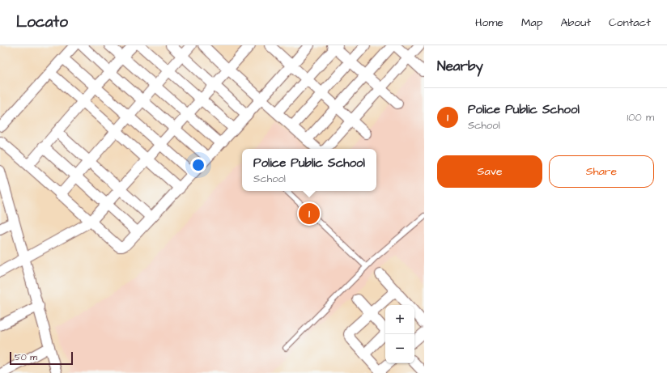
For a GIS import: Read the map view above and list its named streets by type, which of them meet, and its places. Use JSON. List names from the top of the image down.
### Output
{
  "scale_bar": "50 m",
  "page": {
    "header": "Locato",
    "nav": [
      "Home",
      "Map",
      "About",
      "Contact"
    ],
    "heading": "Nearby",
    "list": [
      {
        "mark": "1",
        "name": "Police Public School",
        "note": "School",
        "value": "100 m"
      }
    ],
    "buttons": ["Save", "Share"],
    "popup": ["Police Public School", "School"],
    "pins": "1",
    "map_buttons": ["+", "−"],
    "scale": "50 m"
  }
}
